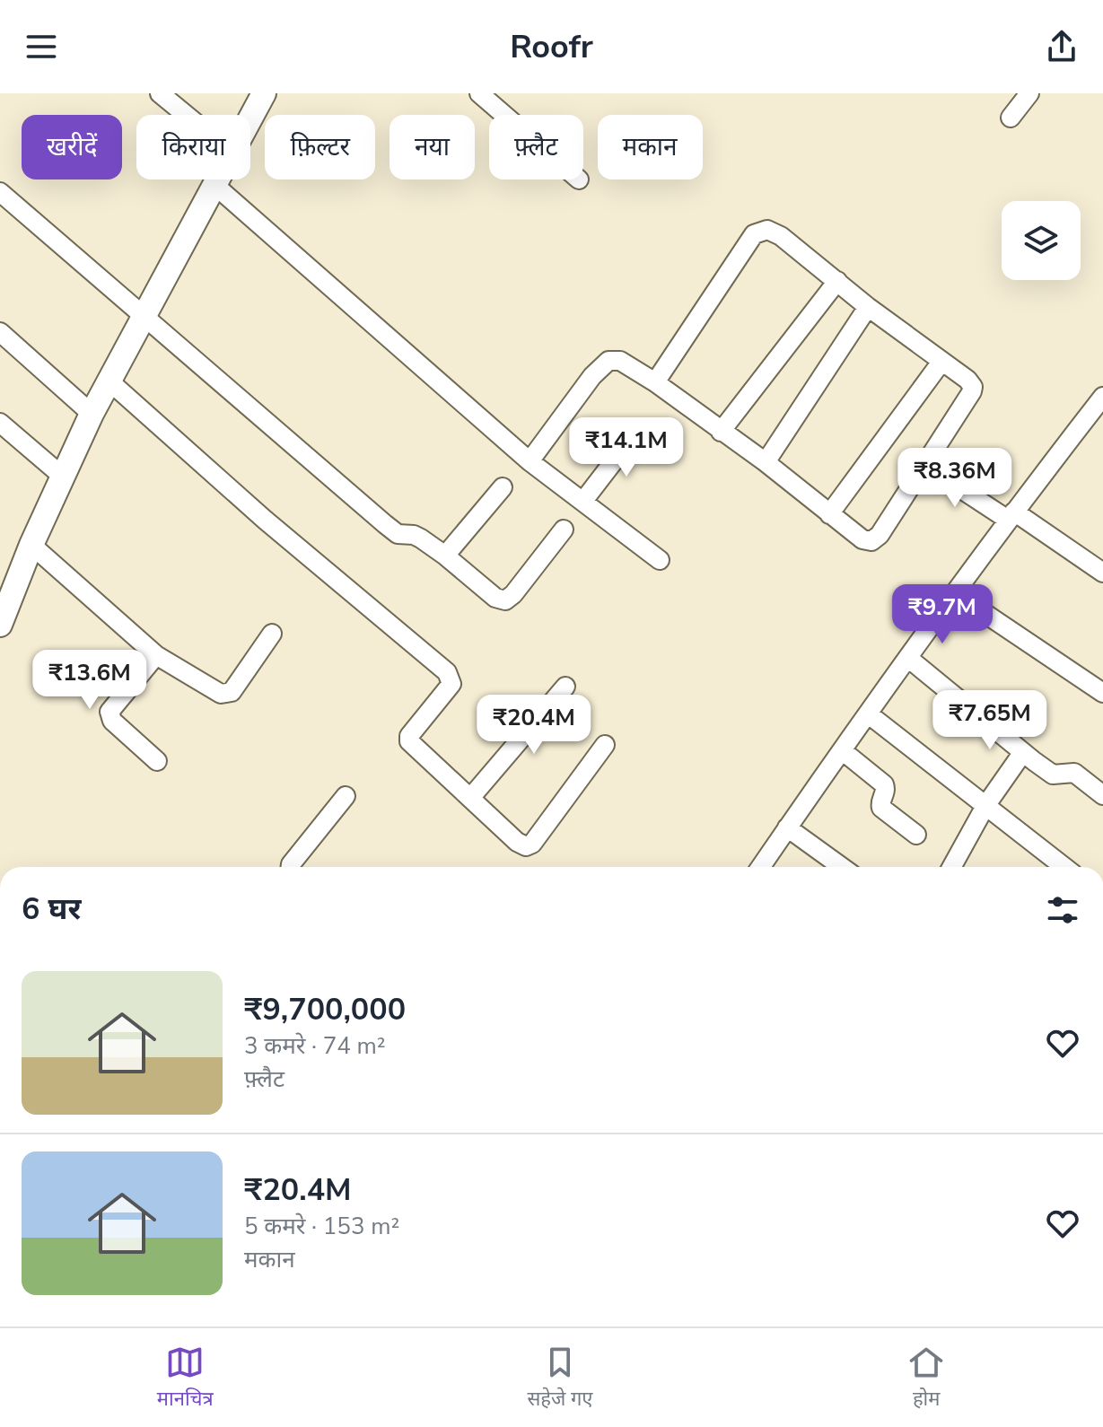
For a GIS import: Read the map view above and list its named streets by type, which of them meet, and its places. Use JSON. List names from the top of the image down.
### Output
{
  "page": {
    "header": "Roofr",
    "chip": [
      "खरीदें",
      "किराया",
      "फ़िल्टर",
      "नया",
      "फ़्लैट",
      "मकान"
    ],
    "price": [
      "₹14.1M",
      "₹8.36M",
      "₹9.7M",
      "₹13.6M",
      "₹7.65M",
      "₹20.4M"
    ],
    "heading": "6 घर",
    "list": [
      {
        "name": "₹9,700,000",
        "note": "3 कमरे · 74 m² · फ़्लैट"
      },
      {
        "name": "₹20.4M",
        "note": "5 कमरे · 153 m² · मकान"
      }
    ],
    "tabs": ["मानचित्र", "सहेजे गए", "होम"]
  }
}
